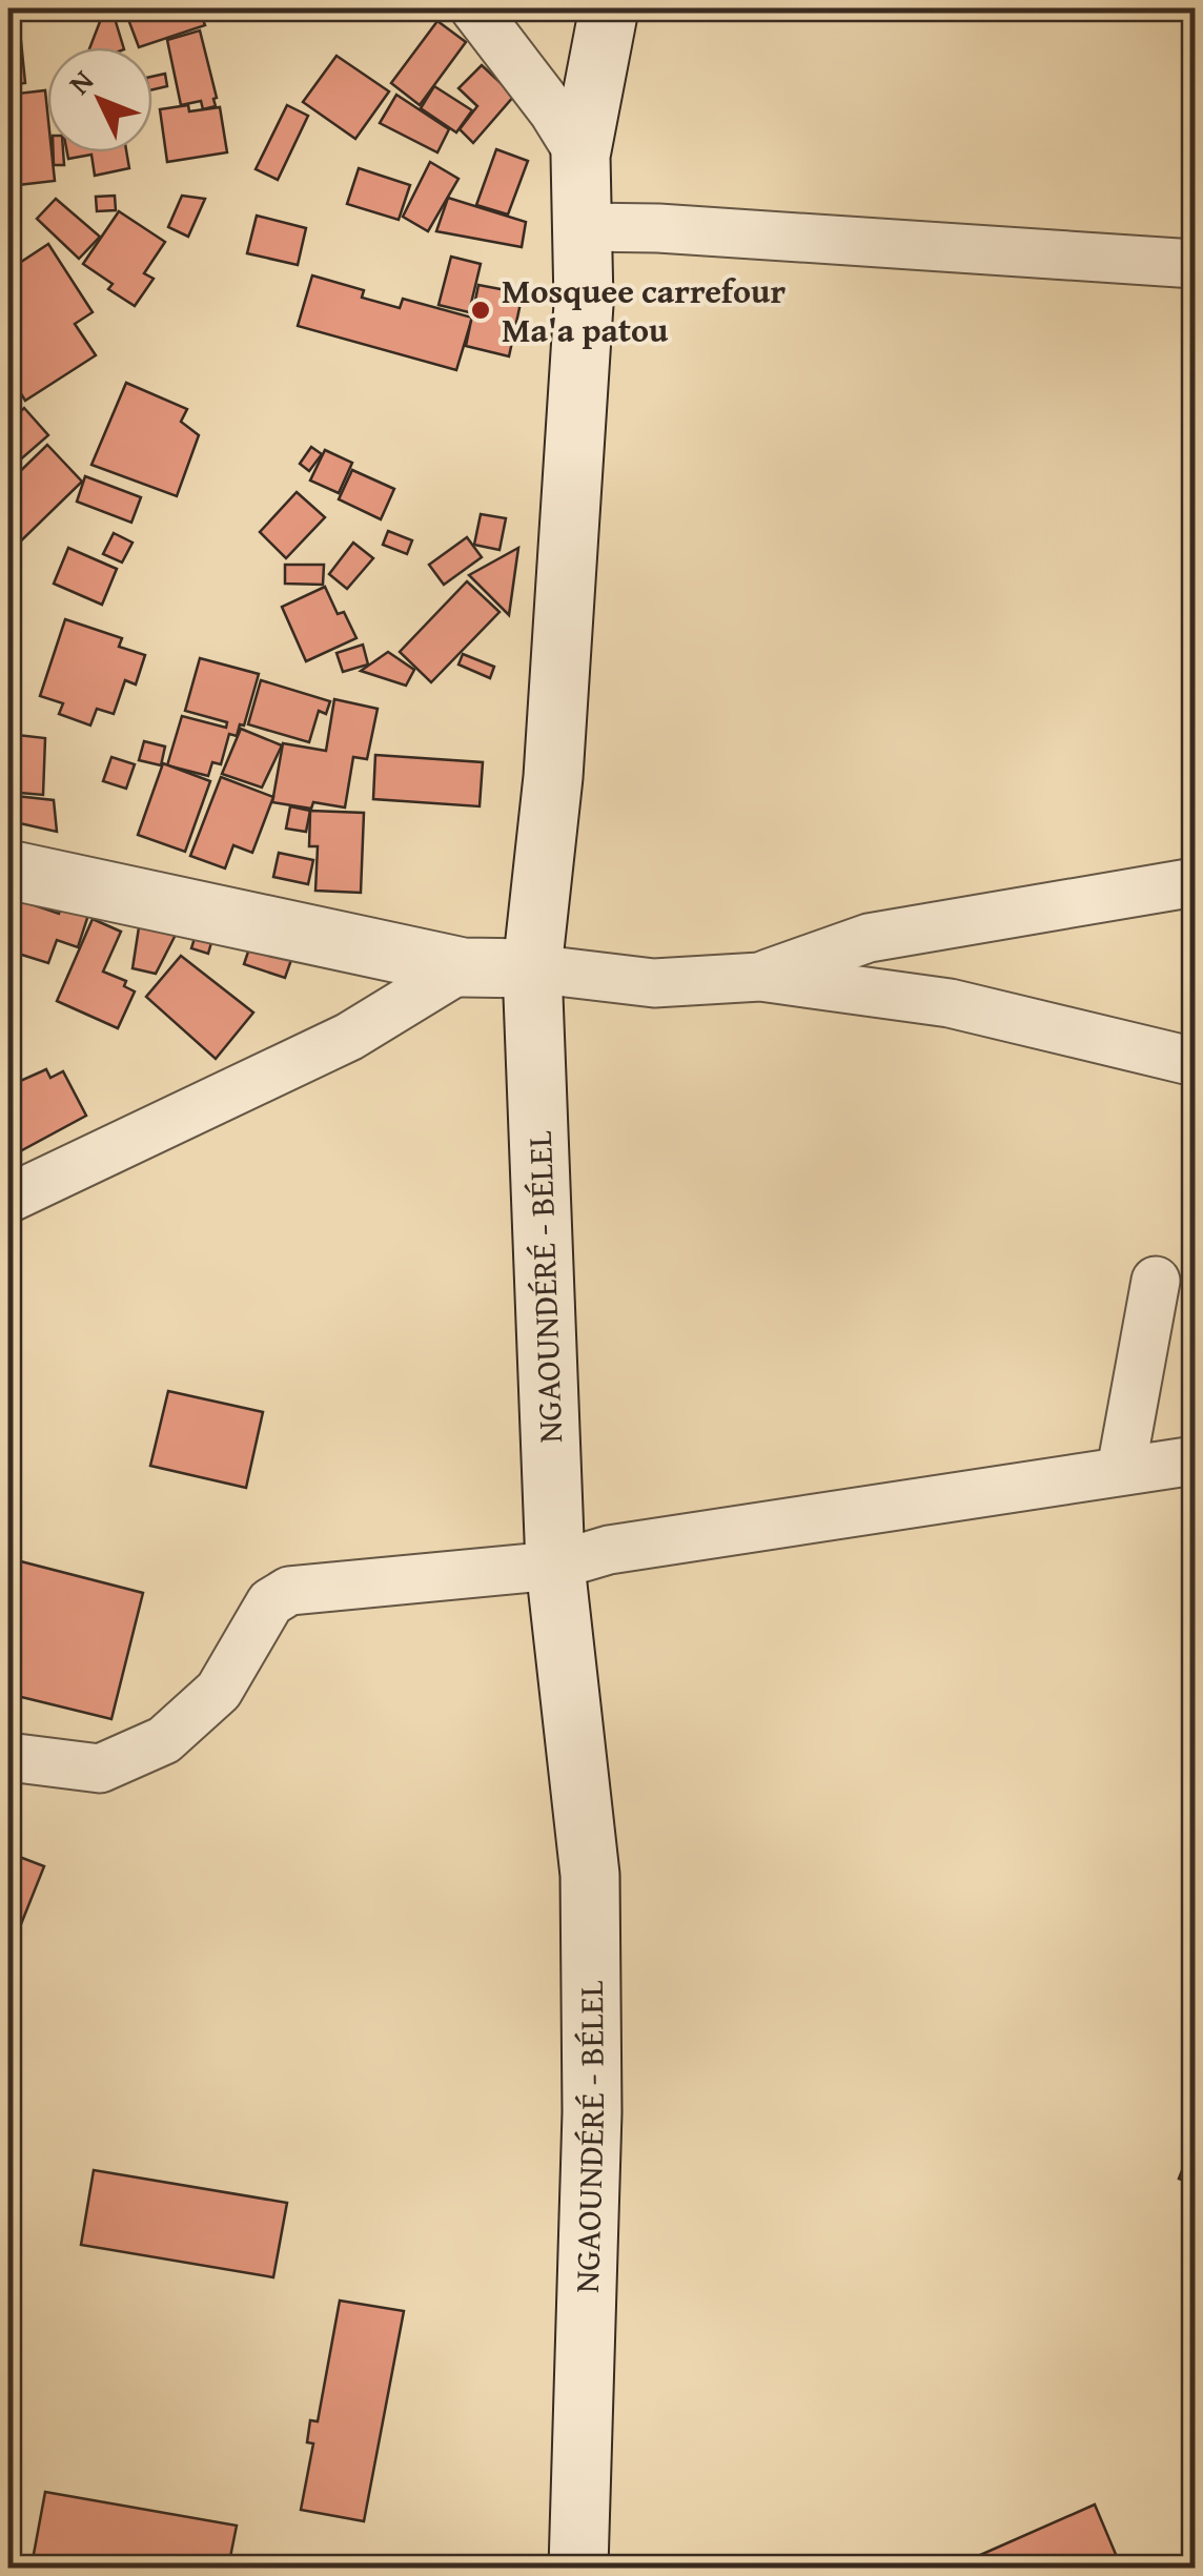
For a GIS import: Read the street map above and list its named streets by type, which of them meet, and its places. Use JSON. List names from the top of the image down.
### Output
{
  "streets": {
    "main road": ["NGAOUNDÉRÉ - BÉLEL"]
  },
  "places": ["Mosquee carrefour Ma'a patou"],
  "north": "top left"
}
